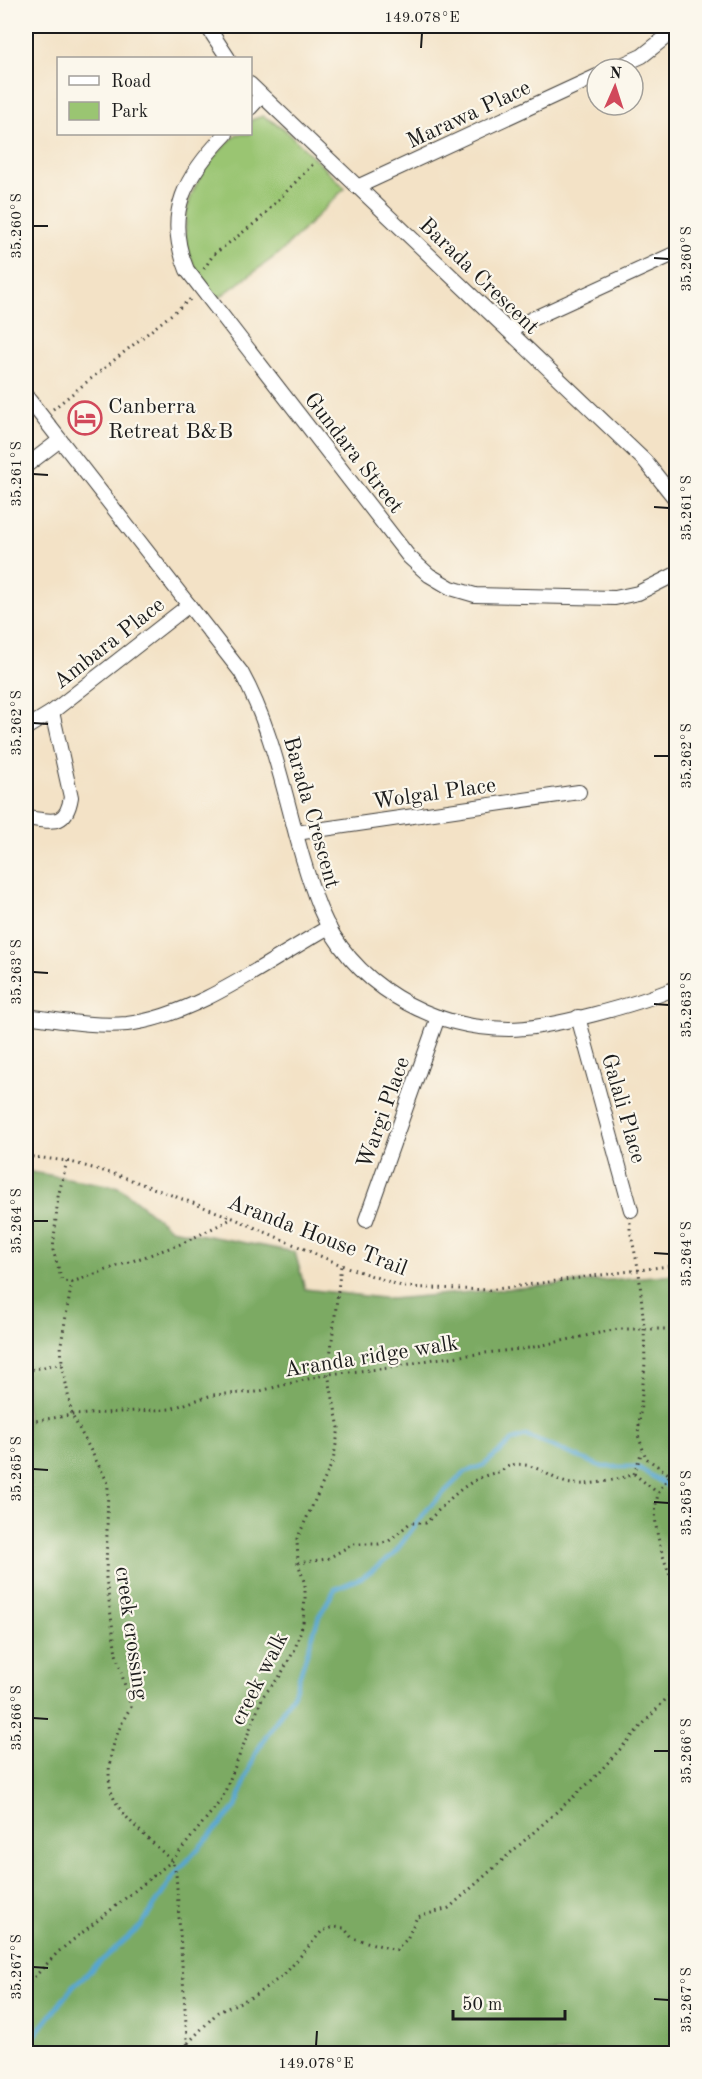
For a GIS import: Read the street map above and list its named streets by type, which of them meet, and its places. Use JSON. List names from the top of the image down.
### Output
{
  "streets": {
    "street": [
      "Marawa Place",
      "Barada Crescent",
      "Gundara Street",
      "Ambara Place",
      "Wolgal Place",
      "Galali Place",
      "Wargi Place"
    ],
    "path": [
      "Aranda House Trail",
      "Aranda ridge walk",
      "creek crossing",
      "creek walk"
    ]
  },
  "crossings": [
    ["Marawa Place", "Barada Crescent"],
    ["Barada Crescent", "Ambara Place"],
    ["Barada Crescent", "Wolgal Place"],
    ["Barada Crescent", "Galali Place"],
    ["Barada Crescent", "Wargi Place"],
    ["Aranda House Trail", "creek walk"],
    ["Aranda ridge walk", "creek crossing"],
    ["Aranda ridge walk", "creek walk"],
    ["creek crossing", "creek walk"]
  ],
  "places": {
    "hotel": ["Canberra Retreat B&B"]
  },
  "legend": ["Road", "Park"],
  "scale_bar": "50 m",
  "north": "top",
  "coordinates": [
    "149.078°E",
    "35.260°S",
    "35.261°S",
    "35.262°S",
    "35.263°S",
    "35.264°S",
    "35.265°S",
    "35.266°S",
    "35.267°S"
  ]
}
